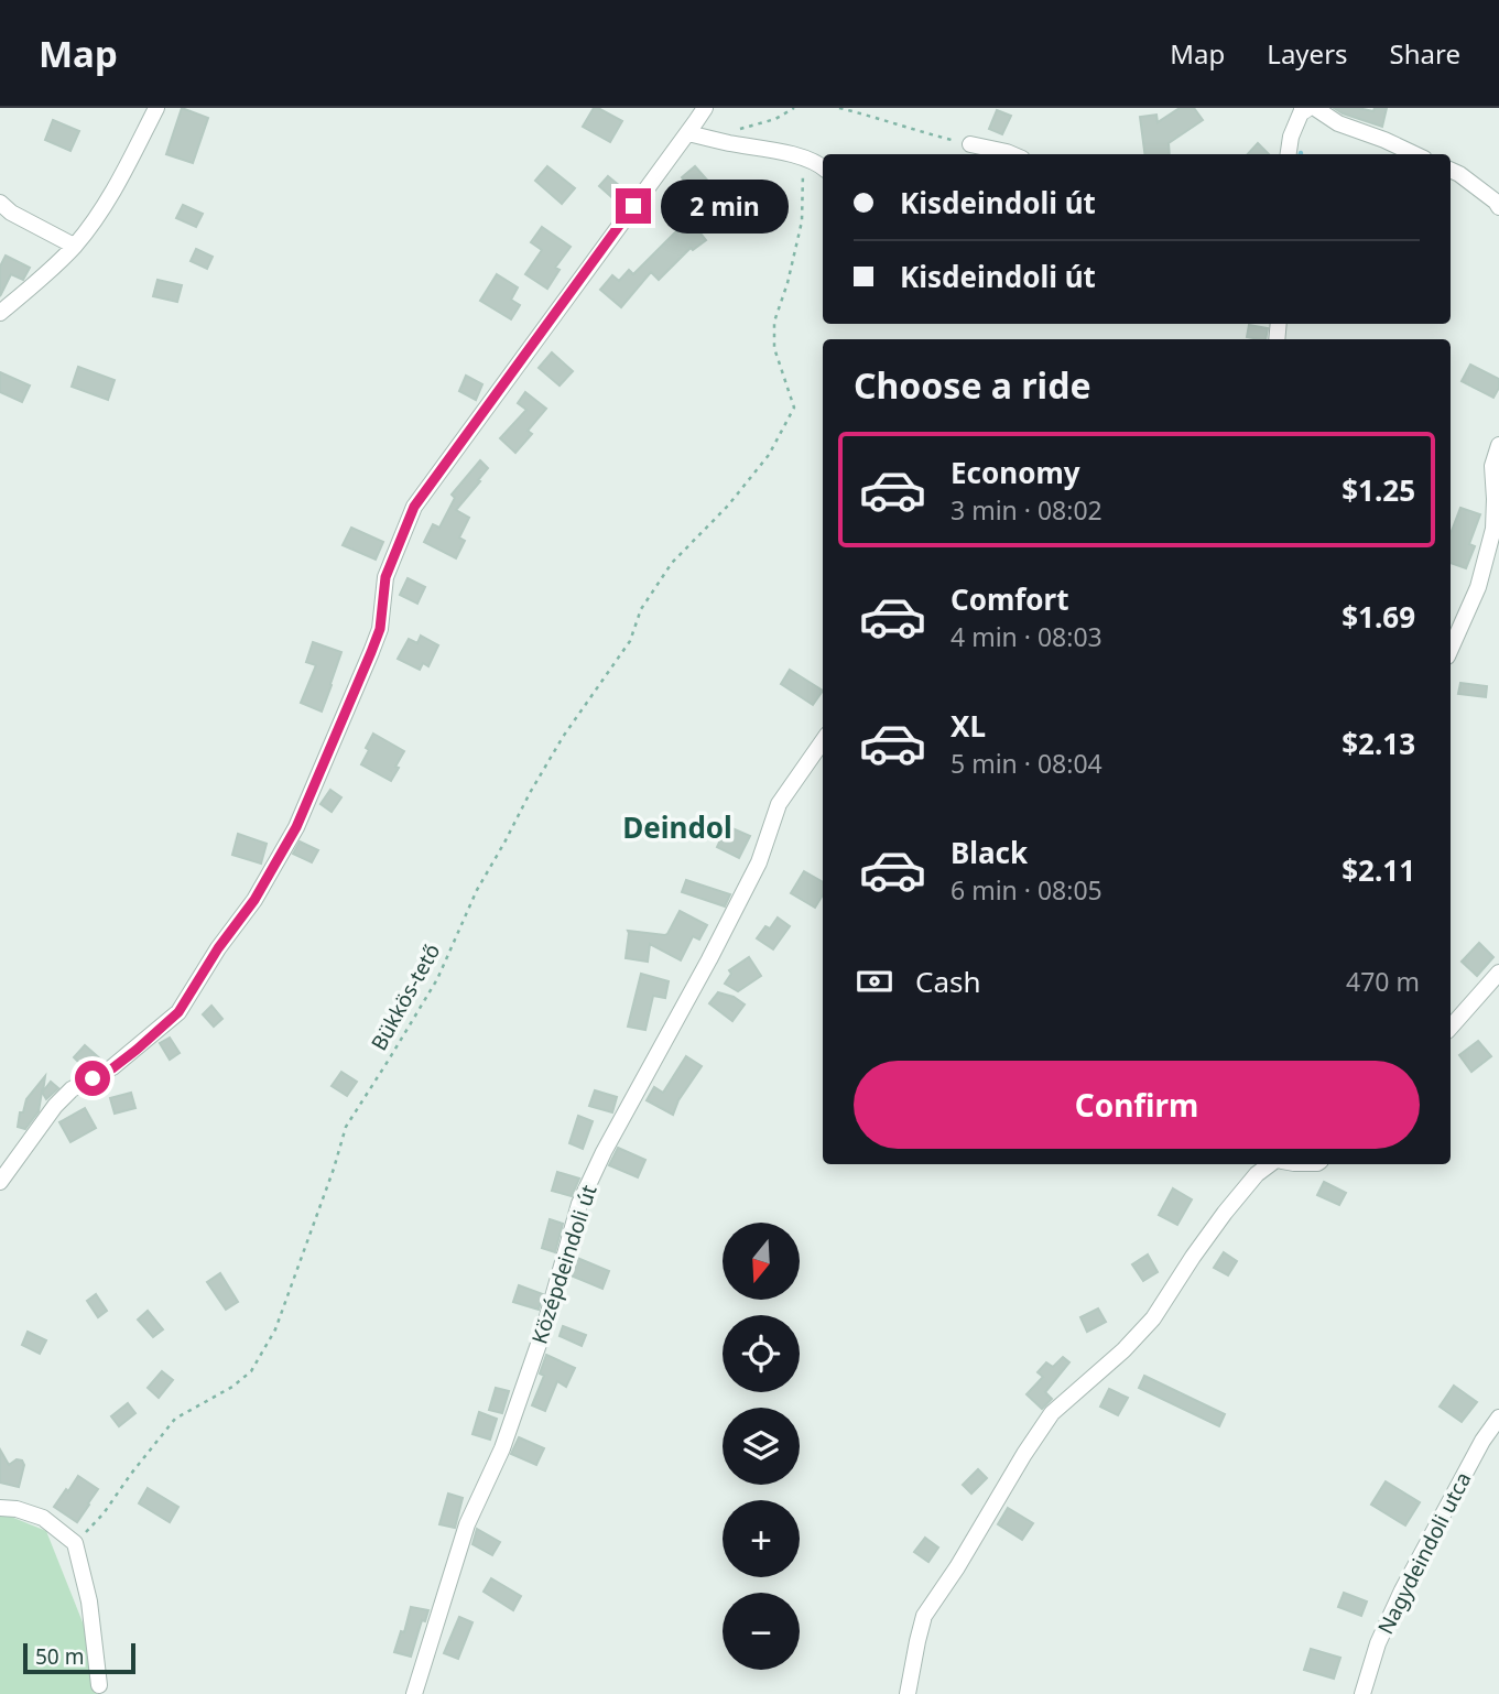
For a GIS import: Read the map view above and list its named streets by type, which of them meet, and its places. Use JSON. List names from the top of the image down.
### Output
{
  "streets": {
    "street": ["Középdeindoli út", "Nagydeindoli utca"],
    "path": ["Bükkös-tető"]
  },
  "districts": ["Deindol"],
  "scale_bar": "50 m",
  "north": "bottom",
  "page": {
    "header": "Map",
    "nav": ["Map", "Layers", "Share"],
    "banner": ["Kisdeindoli út", "Kisdeindoli út"],
    "bubble": "2 min",
    "heading": "Choose a ride",
    "list": [
      {
        "name": "Economy",
        "note": "3 min · 08:02",
        "value": "$1.25"
      },
      {
        "name": "Comfort",
        "note": "4 min · 08:03",
        "value": "$1.69"
      },
      {
        "name": "XL",
        "note": "5 min · 08:04",
        "value": "$2.13"
      },
      {
        "name": "Black",
        "note": "6 min · 08:05",
        "value": "$2.11"
      }
    ],
    "pay": ["Cash", "470 m"],
    "buttons": "Confirm",
    "map_buttons": ["+", "−"],
    "scale": "50 m"
  }
}
